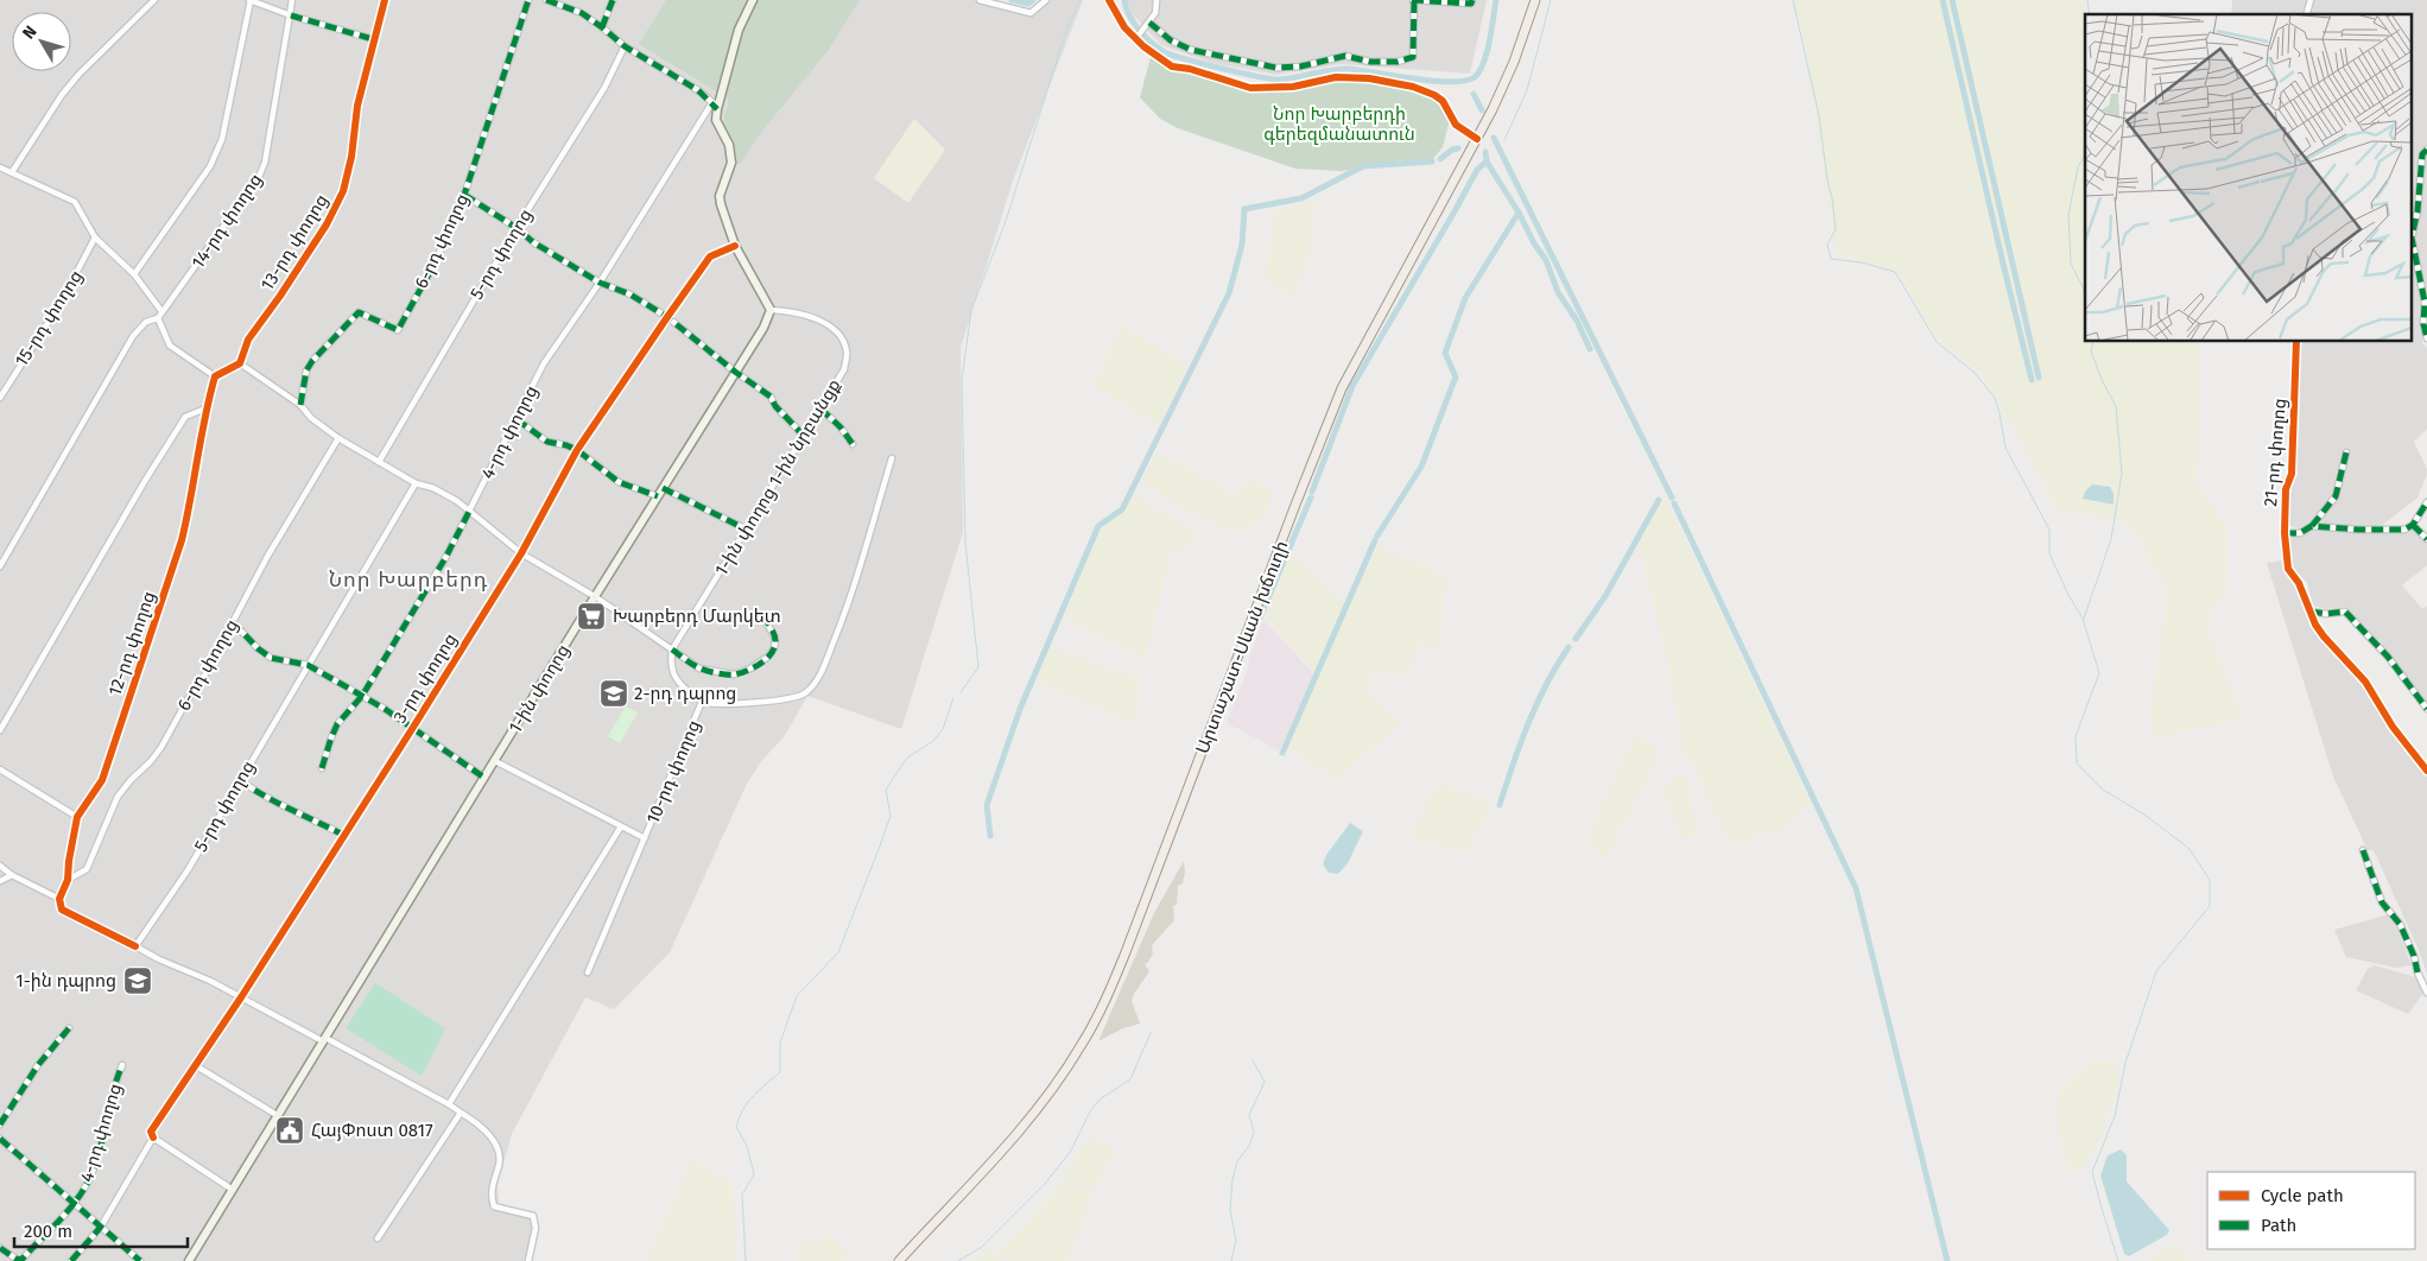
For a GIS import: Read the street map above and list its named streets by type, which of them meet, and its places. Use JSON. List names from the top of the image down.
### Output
{
  "streets": {
    "main road": ["Արտաշատ-Սևան խճուղի", "1-ին փողոց"],
    "street": [
      "14-րդ փողոց",
      "6-րդ փողոց",
      "13-րդ փողոց",
      "5-րդ փողոց",
      "15-րդ փողոց",
      "4-րդ փողոց",
      "21-րդ փողոց",
      "1-ին փողոց 1-ին նրբանցք",
      "12-րդ փողոց",
      "3-րդ փողոց",
      "10-րդ փողոց"
    ]
  },
  "crossings": [
    ["6-րդ փողոց", "12-րդ փողոց"],
    ["1-ին փողոց 1-ին նրբանցք", "1-ին փողոց"]
  ],
  "districts": ["Նոր Խարբերդ"],
  "parks": ["Նոր Խարբերդի գերեզմանատուն"],
  "places": {
    "supermarket": ["Խարբերդ Մարկետ"],
    "school or university": ["2-րդ դպրոց", "1-ին դպրոց"],
    "public building": ["ՀայՓոստ 0817"]
  },
  "legend": ["Cycle path", "Path"],
  "scale_bar": "200 m",
  "north": "top left"
}
